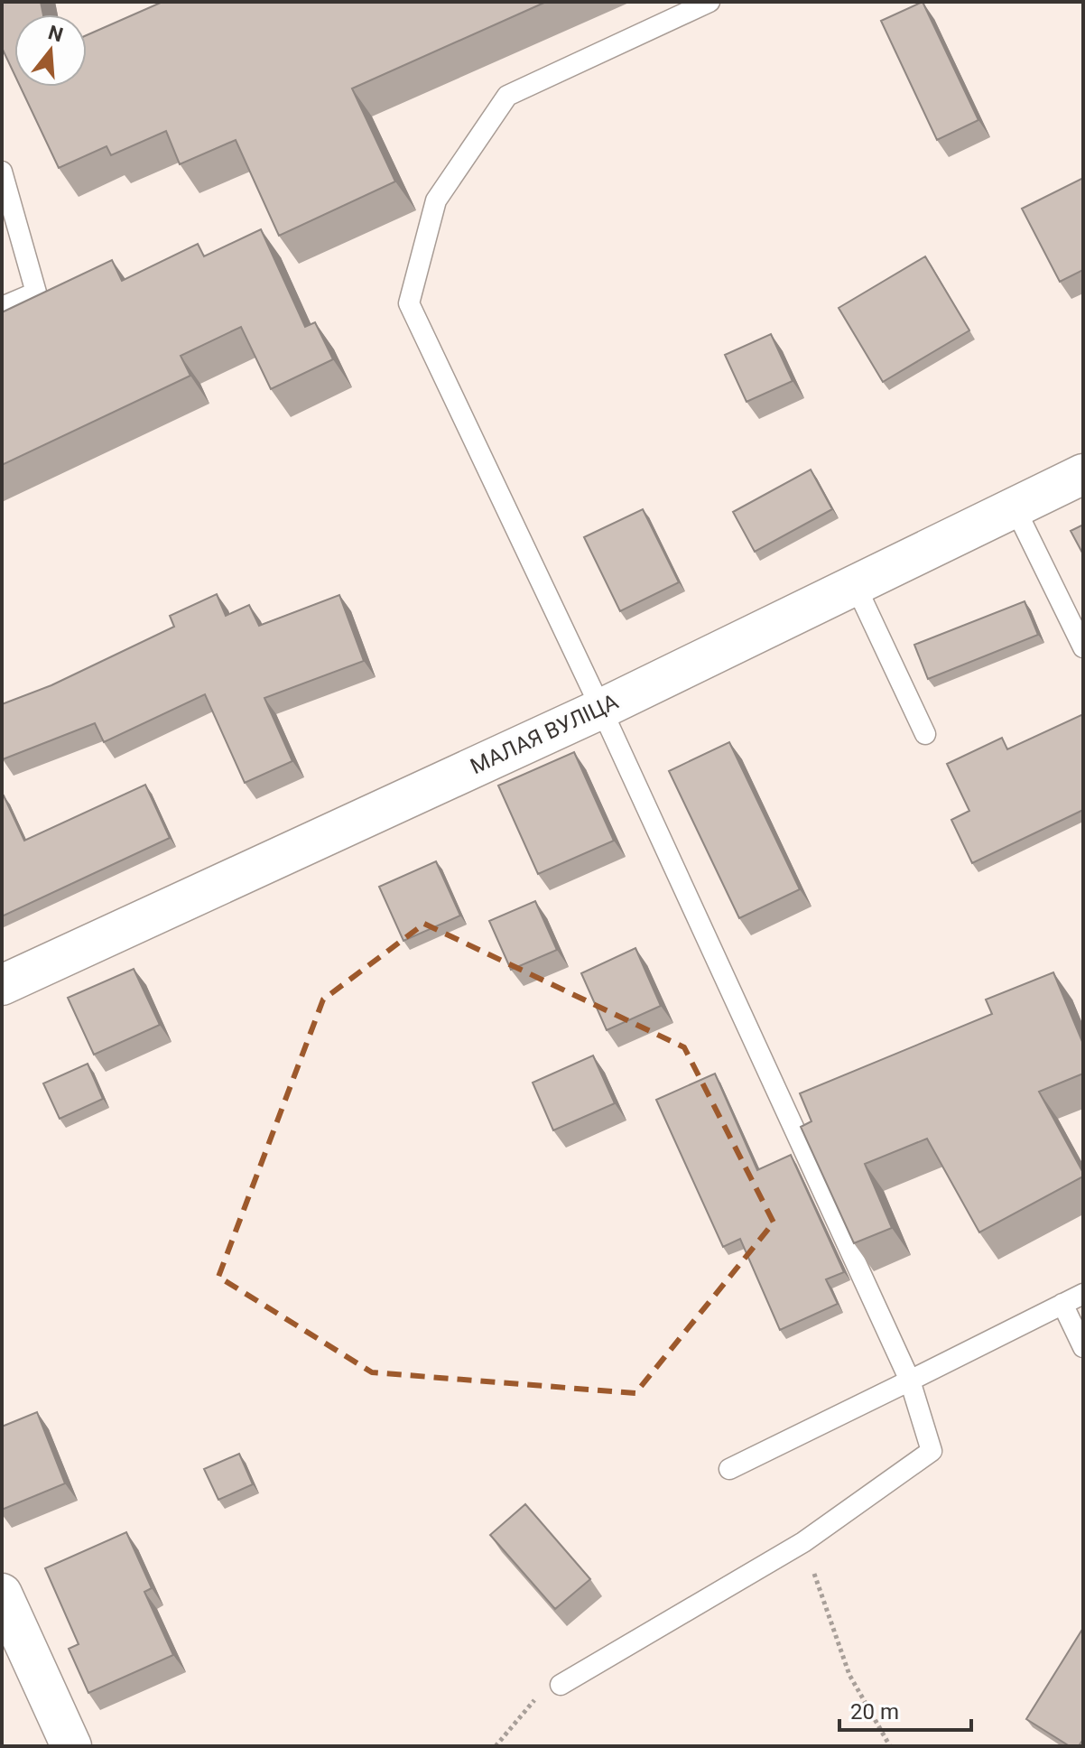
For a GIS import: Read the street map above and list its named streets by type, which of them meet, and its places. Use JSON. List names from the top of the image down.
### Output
{
  "streets": {
    "street": ["МАЛАЯ ВУЛІЦА"]
  },
  "scale_bar": "20 m",
  "north": "top"
}
